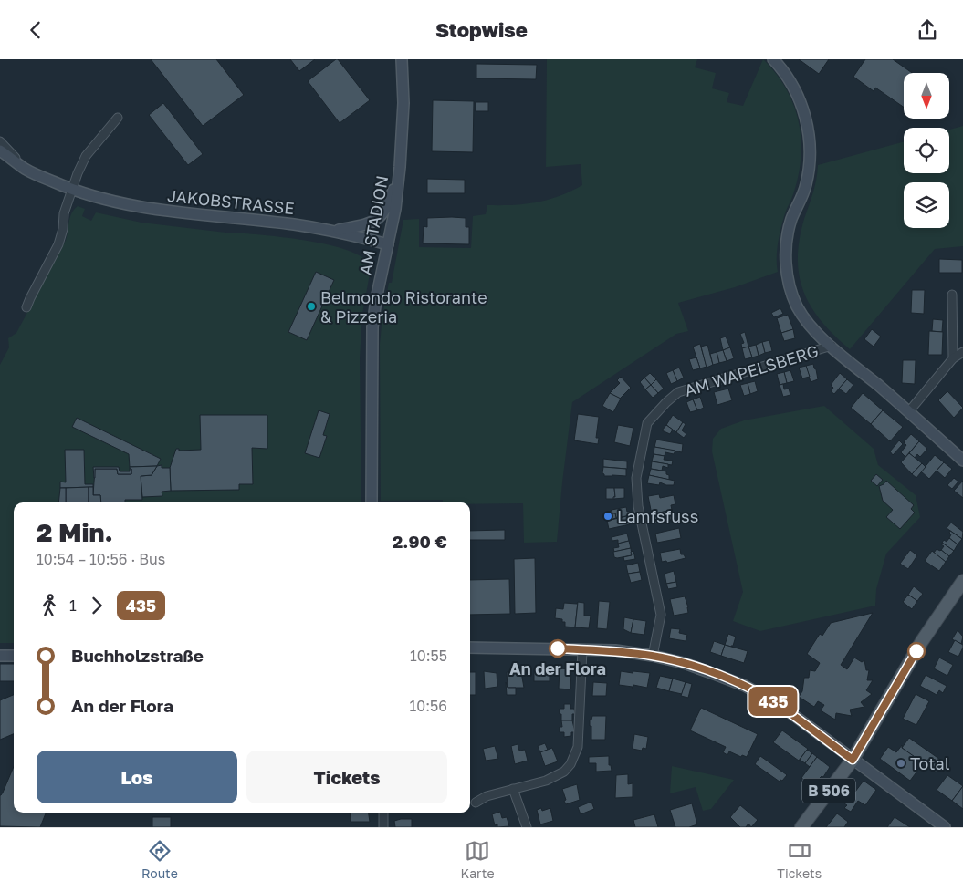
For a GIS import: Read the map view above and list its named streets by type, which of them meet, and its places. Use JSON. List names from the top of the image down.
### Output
{
  "streets": {
    "main road": ["JAKOBSTRASSE", "AM STADION", "B 506"],
    "street": ["AM WAPELSBERG"]
  },
  "crossings": [
    ["JAKOBSTRASSE", "AM STADION"]
  ],
  "places": [
    "Belmondo Ristorante & Pizzeria",
    "Lamfsfuss",
    "An der Flora",
    "Total"
  ],
  "lines": ["bus line 435"],
  "north": "bottom",
  "page": {
    "header": "Stopwise",
    "on_map": "435",
    "heading": ["2 Min.", "10:54 – 10:56 · Bus", "2.90 €"],
    "legs": ["1", "435"],
    "list": [
      {
        "name": "Buchholzstraße",
        "value": "10:55"
      },
      {
        "name": "An der Flora",
        "value": "10:56"
      }
    ],
    "buttons": ["Los", "Tickets"],
    "tabs": ["Route", "Karte", "Tickets"]
  }
}
